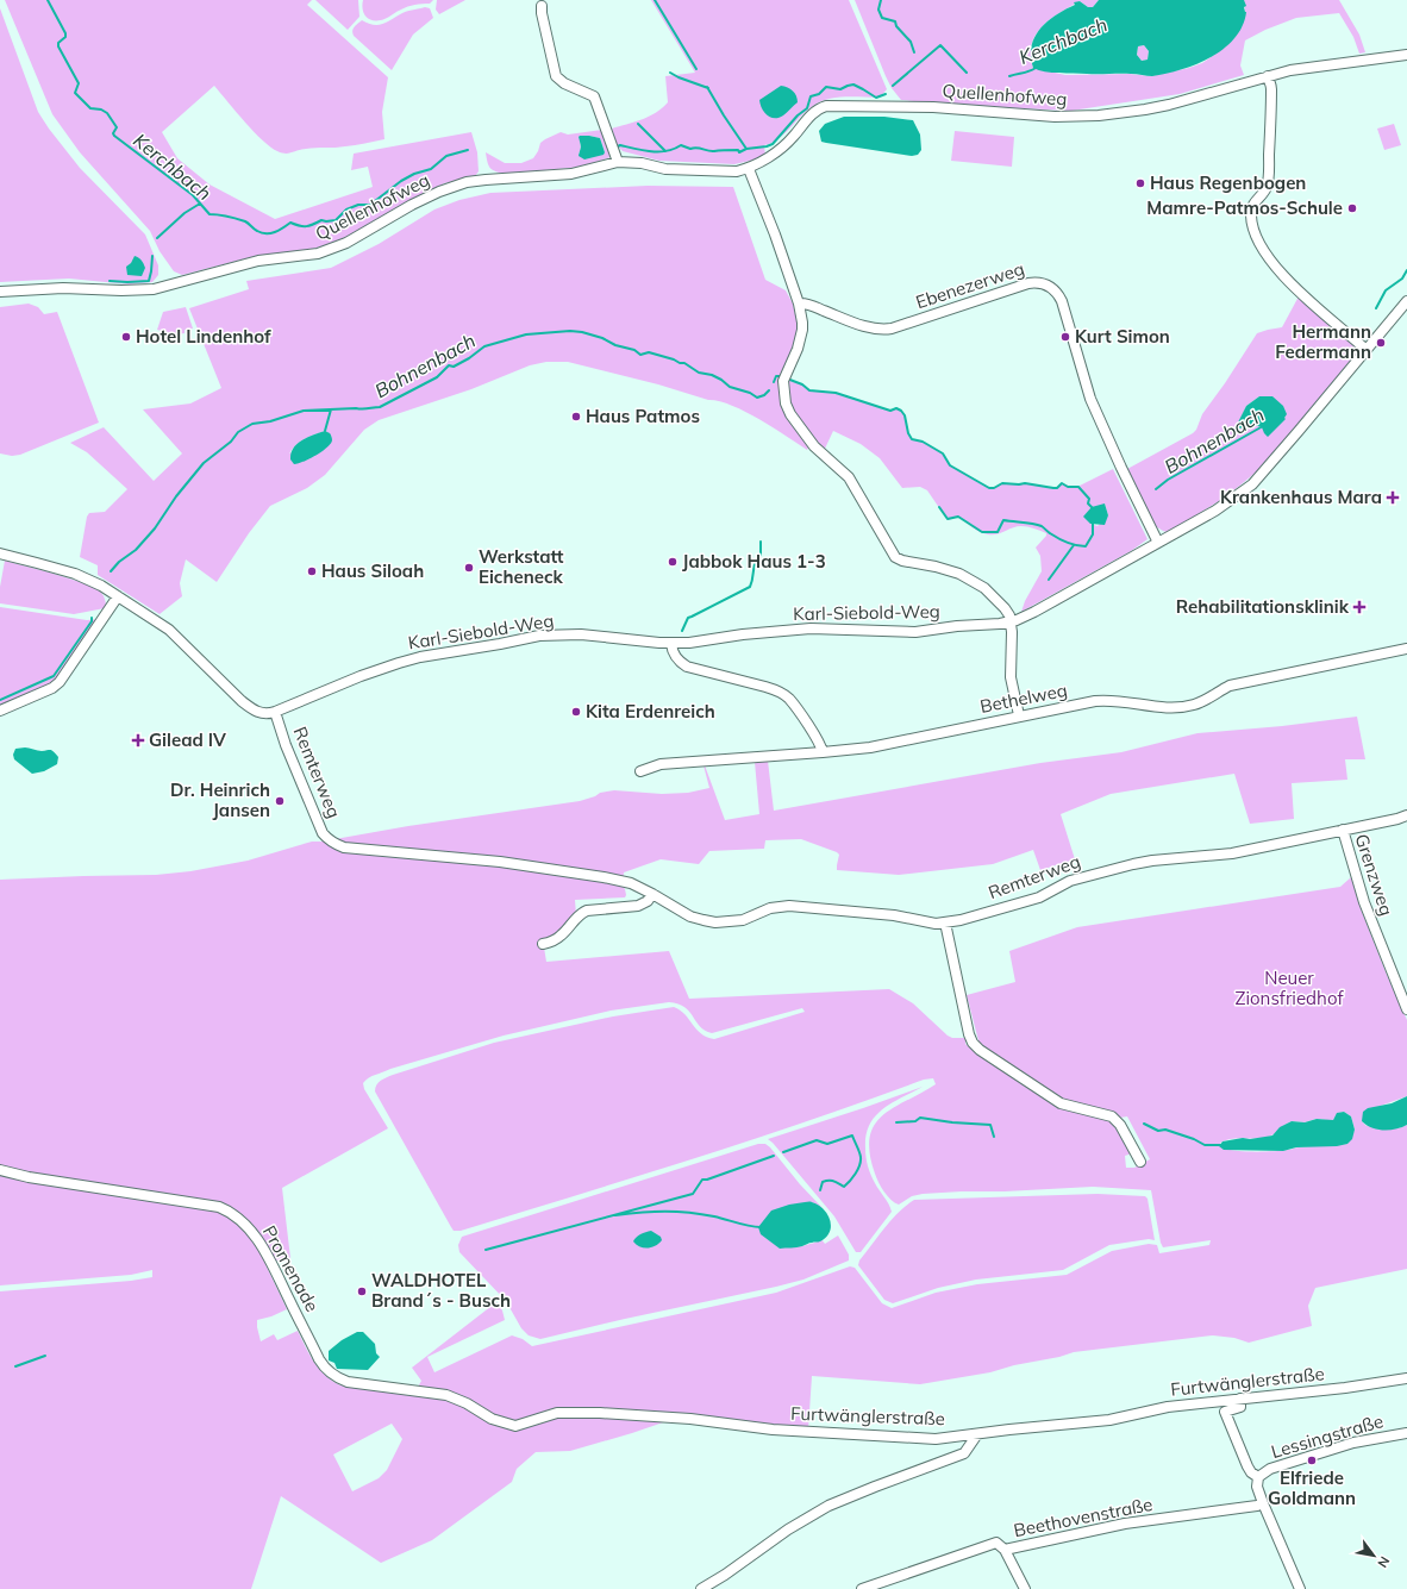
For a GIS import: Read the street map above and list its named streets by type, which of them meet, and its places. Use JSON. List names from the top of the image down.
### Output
{
  "streets": {
    "street": [
      "Quellenhofweg",
      "Ebenezerweg",
      "Karl-Siebold-Weg",
      "Bethelweg",
      "Remterweg",
      "Grenzweg",
      "Promenade",
      "Furtwänglerstraße",
      "Lessingstraße",
      "Beethovenstraße"
    ]
  },
  "crossings": [
    ["Ebenezerweg", "Karl-Siebold-Weg"],
    ["Karl-Siebold-Weg", "Remterweg"],
    ["Remterweg", "Grenzweg"],
    ["Promenade", "Furtwänglerstraße"]
  ],
  "water": ["Kerchbach", "Bohnenbach"],
  "parks": ["Neuer Zionsfriedhof"],
  "places": {
    "other": [
      "Haus Regenbogen",
      "Mamre-Patmos-Schule",
      "Hotel Lindenhof",
      "Kurt Simon",
      "Hermann Federmann",
      "Haus Patmos",
      "Jabbok Haus 1-3",
      "Werkstatt Eicheneck",
      "Haus Siloah",
      "Kita Erdenreich",
      "Dr. Heinrich Jansen",
      "WALDHOTEL Brand´s - Busch",
      "Elfriede Goldmann"
    ],
    "health": ["Krankenhaus Mara", "Rehabilitationsklinik", "Gilead IV"]
  },
  "north": "bottom right"
}
